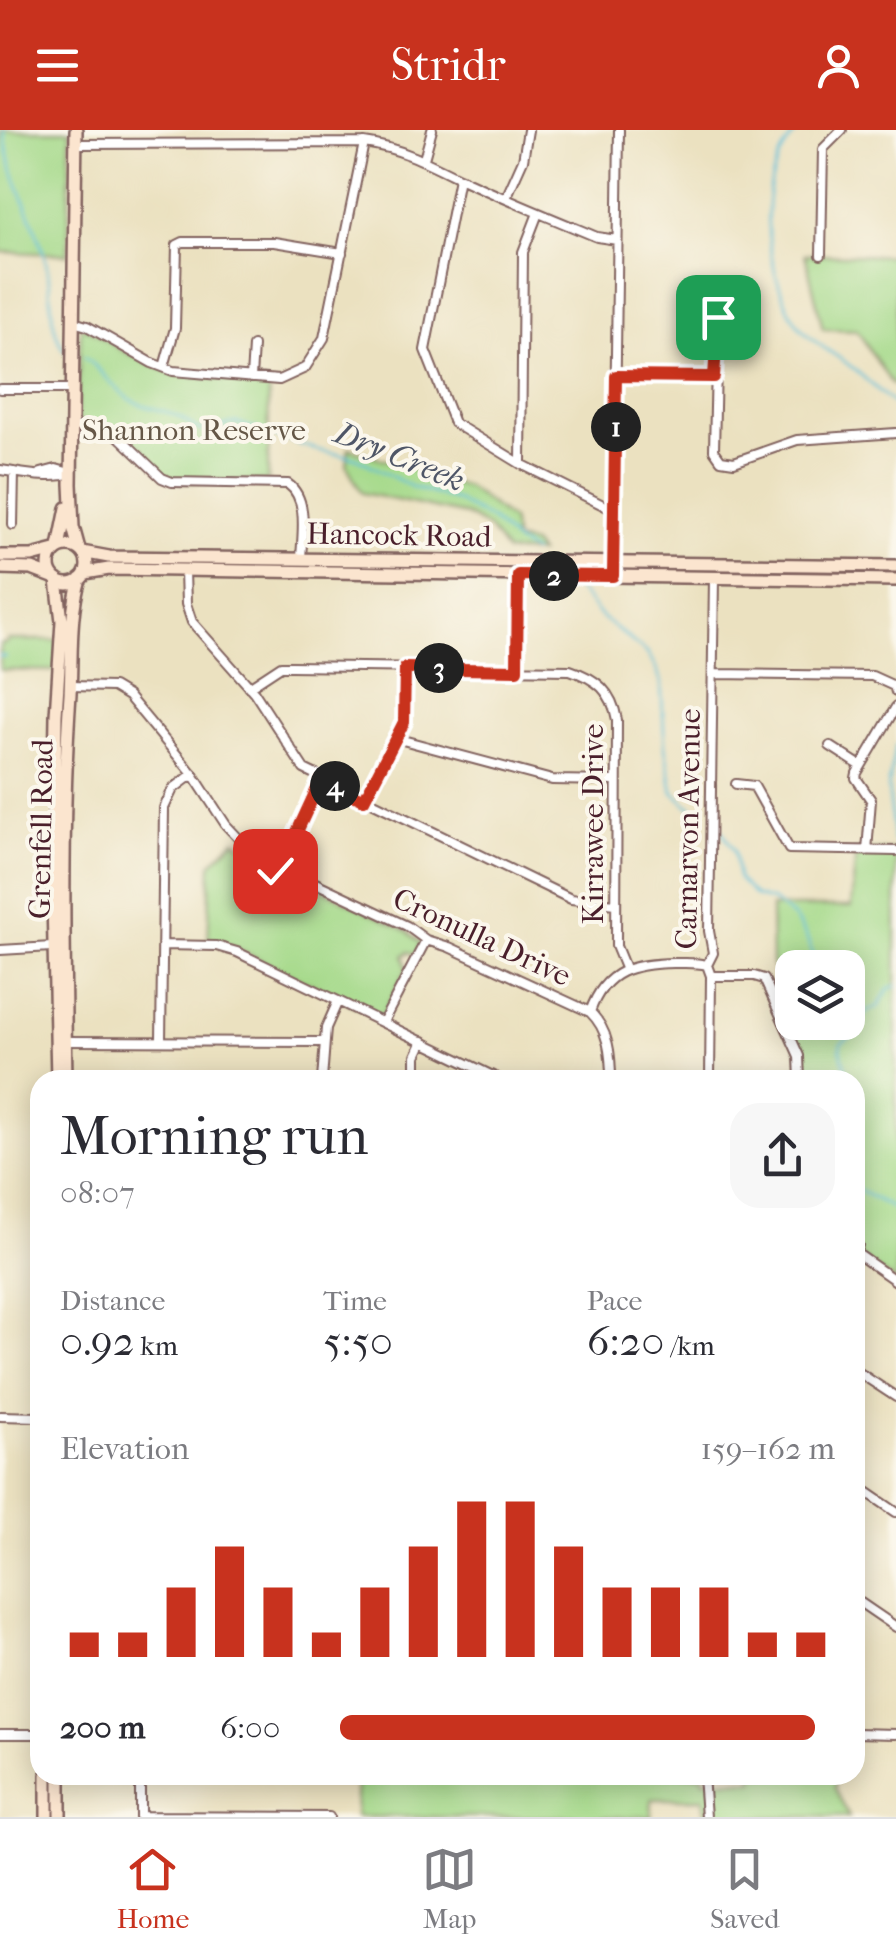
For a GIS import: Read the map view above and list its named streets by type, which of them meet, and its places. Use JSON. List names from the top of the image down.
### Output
{
  "streets": {
    "main road": ["Hancock Road", "Grenfell Road"],
    "street": ["Kirrawee Drive", "Carnarvon Avenue", "Cronulla Drive"]
  },
  "crossings": [
    ["Hancock Road", "Grenfell Road"],
    ["Hancock Road", "Carnarvon Avenue"]
  ],
  "water": ["Dry Creek"],
  "parks": ["Shannon Reserve"],
  "page": {
    "header": "Stridr",
    "pins": [
      "1",
      "2",
      "3",
      "4"
    ],
    "heading": ["Morning run", "08:07"],
    "stats": [
      ["Distance", "0.92 km"],
      ["Time", "5:50"],
      ["Pace", "6:20 /km"]
    ],
    "chart": ["Elevation", "159–162 m"],
    "list": [
      {
        "name": "200 m",
        "note": "6:00"
      }
    ],
    "tabs": ["Home", "Map", "Saved"]
  }
}
